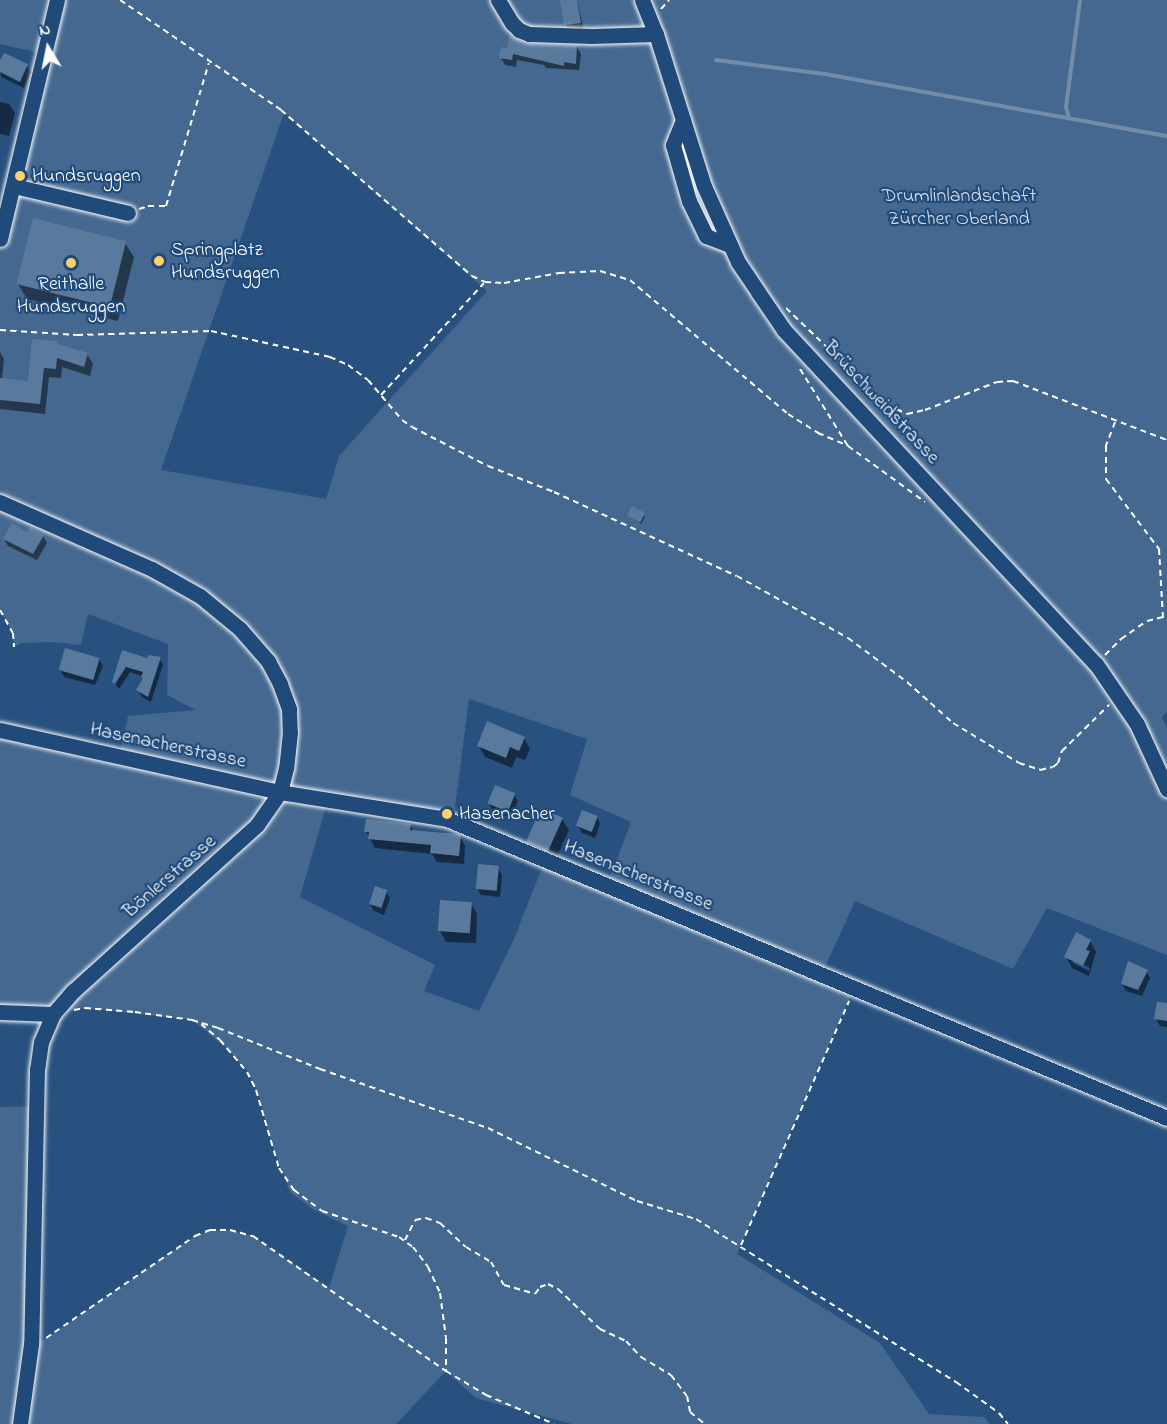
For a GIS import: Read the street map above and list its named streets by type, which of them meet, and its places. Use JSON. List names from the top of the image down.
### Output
{
  "streets": {
    "street": ["Brüschweidstrasse", "Hasenacherstrasse", "Bönlerstrasse"]
  },
  "crossings": [
    ["Hasenacherstrasse", "Bönlerstrasse"]
  ],
  "parks": ["Drumlinlandschaft Zürcher Oberland"],
  "places": [
    "Hundsruggen",
    "Springplatz Hundsruggen",
    "Reithalle Hundsruggen",
    "Hasenacher"
  ],
  "north": "top"
}
